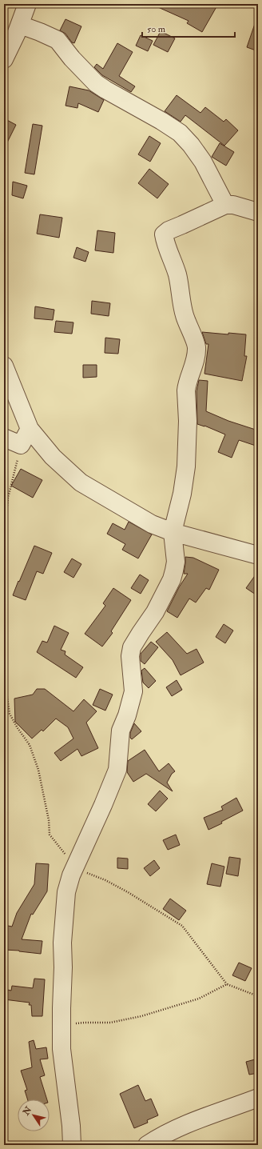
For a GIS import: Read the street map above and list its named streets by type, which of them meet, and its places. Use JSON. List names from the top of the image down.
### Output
{
  "scale_bar": "50 m",
  "north": "top left"
}
